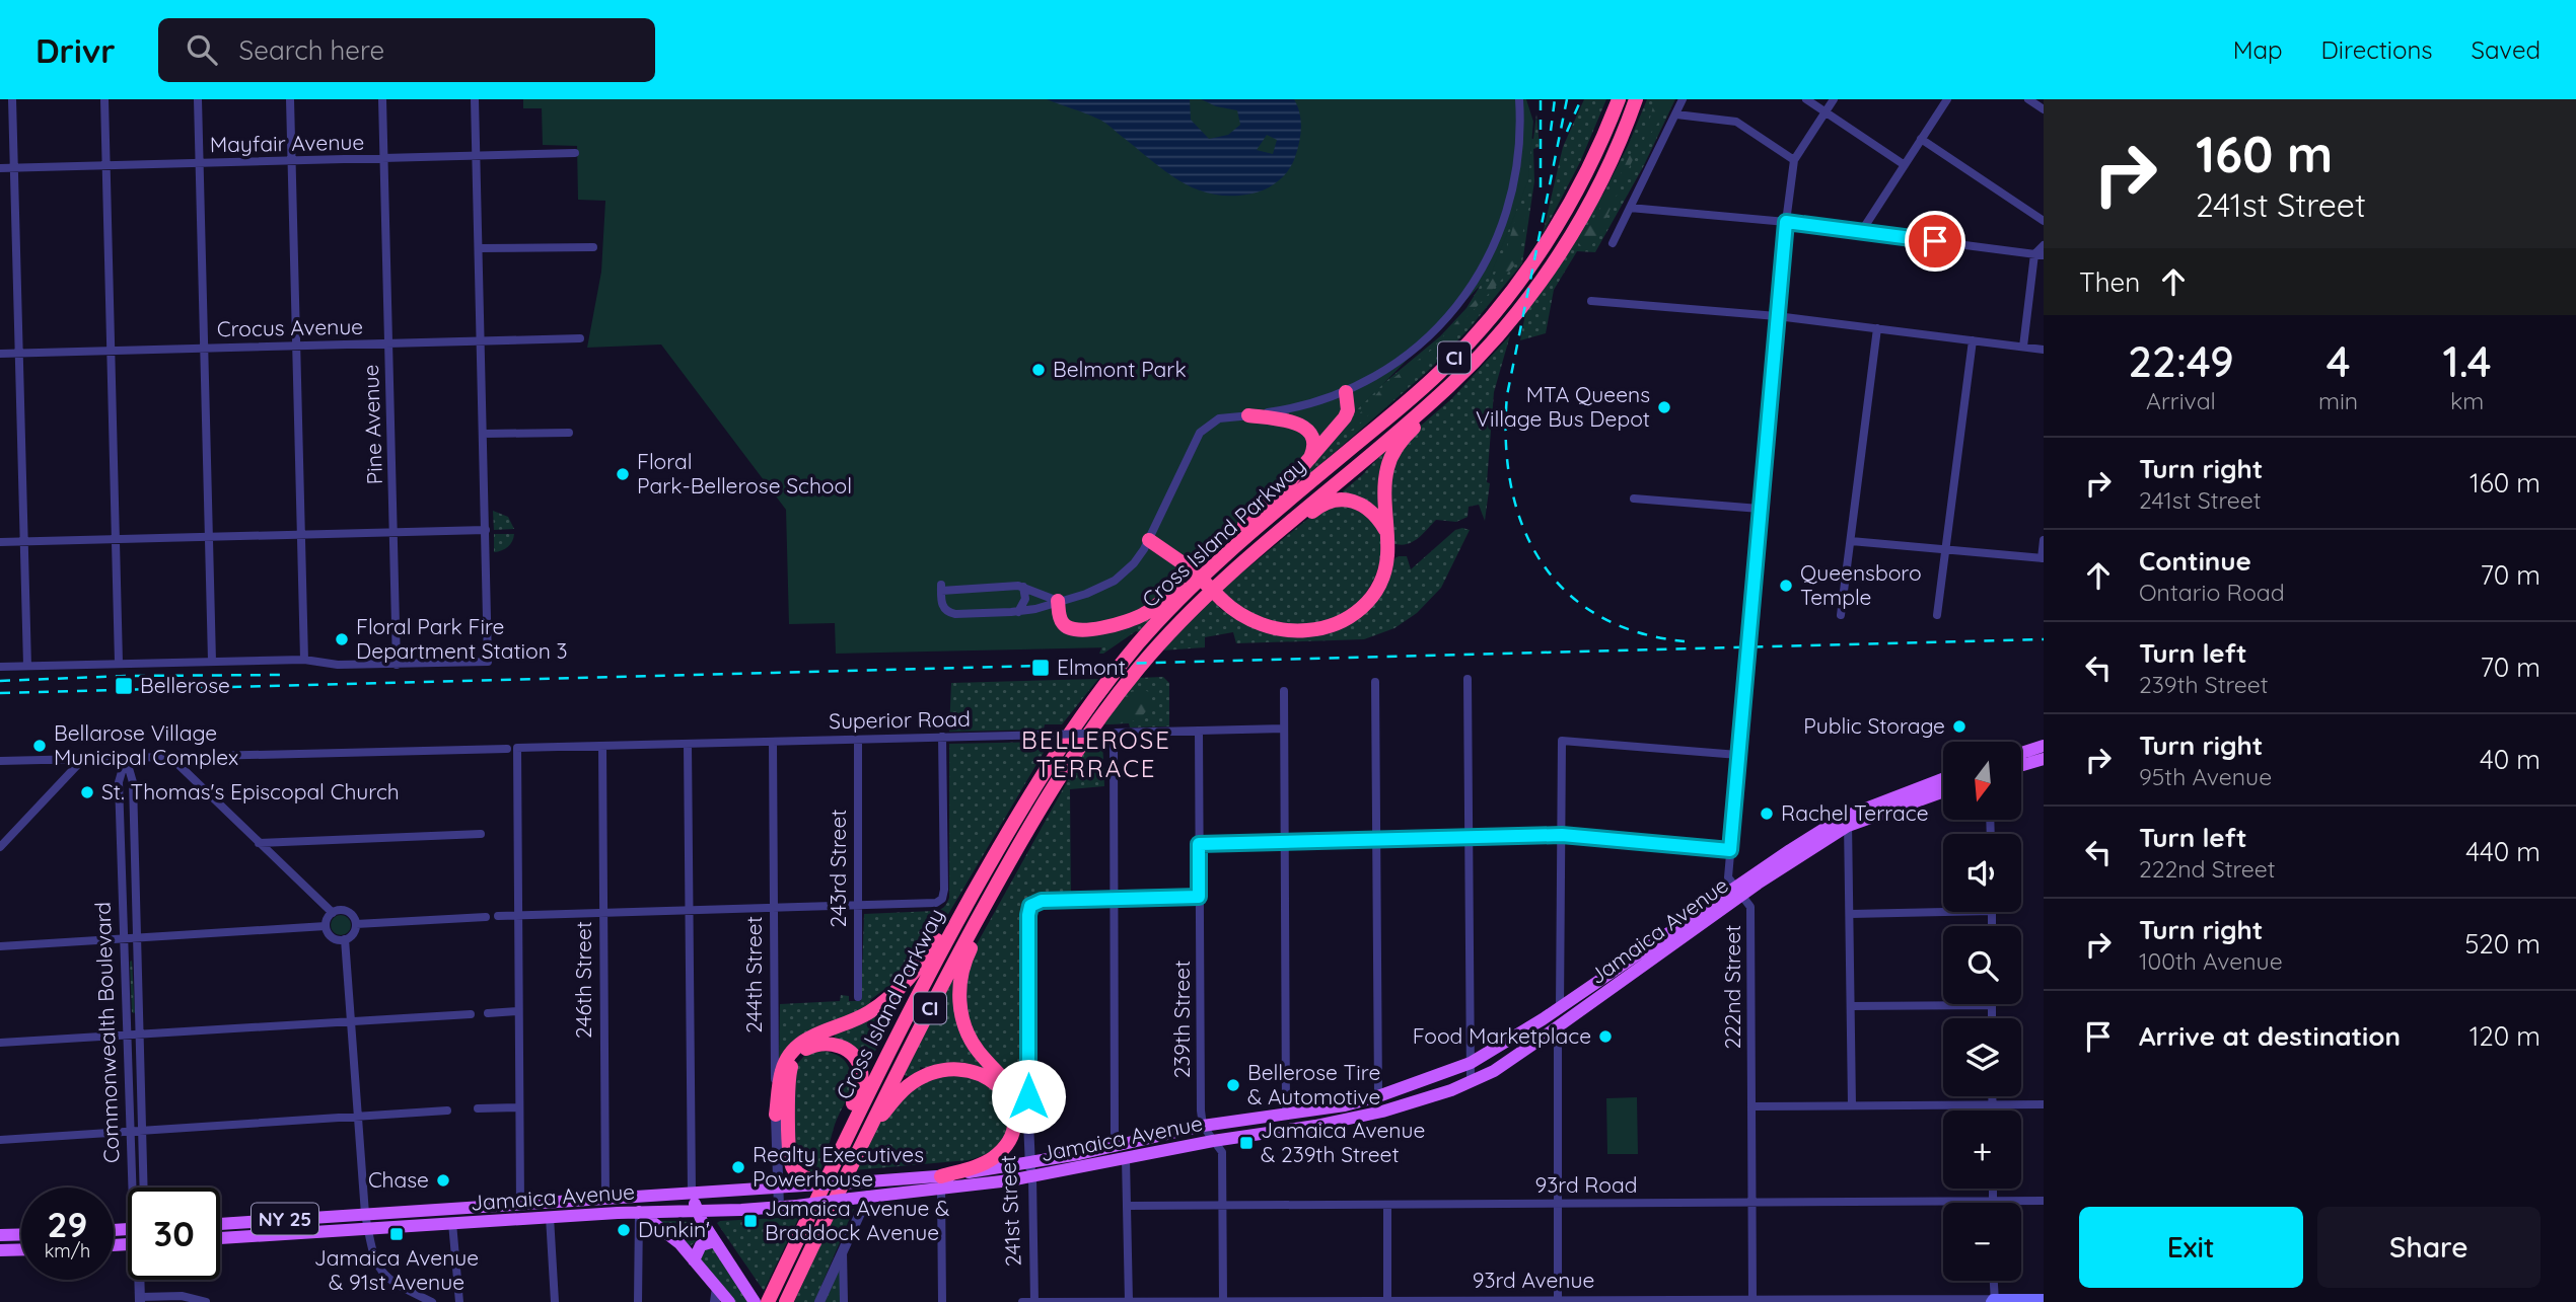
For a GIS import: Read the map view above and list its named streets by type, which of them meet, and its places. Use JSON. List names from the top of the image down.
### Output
{
  "streets": {
    "highway": ["CI", "Cross Island Parkway"],
    "main road": [
      "Jamaica Avenue",
      "246th Street",
      "NY 25",
      "93rd Avenue"
    ],
    "street": [
      "Mayfair Avenue",
      "Crocus Avenue",
      "Pine Avenue",
      "Superior Road",
      "243rd Street",
      "244th Street",
      "222nd Street",
      "239th Street",
      "Commonwealth Boulevard",
      "93rd Road",
      "241st Street"
    ]
  },
  "crossings": [
    ["Mayfair Avenue", "Pine Avenue"],
    ["Crocus Avenue", "Pine Avenue"],
    ["Superior Road", "243rd Street"],
    ["Superior Road", "244th Street"],
    ["Superior Road", "246th Street"],
    ["Superior Road", "239th Street"],
    ["Jamaica Avenue", "244th Street"],
    ["Jamaica Avenue", "246th Street"],
    ["Jamaica Avenue", "222nd Street"],
    ["Jamaica Avenue", "239th Street"],
    ["Jamaica Avenue", "241st Street"],
    ["Jamaica Avenue", "NY 25"],
    ["222nd Street", "93rd Road"],
    ["222nd Street", "93rd Avenue"],
    ["241st Street", "93rd Avenue"]
  ],
  "districts": ["BELLEROSE TERRACE"],
  "places": {
    "other": [
      "Belmont Park",
      "MTA Queens Village Bus Depot",
      "Floral Park-Bellerose School",
      "Queensboro Temple",
      "Floral Park Fire Department Station 3",
      "Public Storage",
      "Bellarose Village Municipal Complex",
      "St. Thomas's Episcopal Church",
      "Rachel Terrace",
      "Food Marketplace",
      "Bellerose Tire & Automotive",
      "Realty Executives Powerhouse",
      "Chase",
      "Dunkin'"
    ],
    "transit": [
      "Elmont",
      "Bellerose",
      "Jamaica Avenue & 239th Street",
      "Jamaica Avenue & Braddock Avenue",
      "Jamaica Avenue & 91st Avenue"
    ]
  },
  "north": "bottom",
  "page": {
    "header": "Drivr",
    "search": "Search here",
    "nav": ["Map", "Directions", "Saved"],
    "turn": ["160 m", "241st Street"],
    "then": "Then",
    "eta": [
      "22:49",
      "Arrival",
      "4",
      "min",
      "1.4",
      "km"
    ],
    "list": [
      {
        "name": "Turn right",
        "note": "241st Street",
        "value": "160 m"
      },
      {
        "name": "Continue",
        "note": "Ontario Road",
        "value": "70 m"
      },
      {
        "name": "Turn left",
        "note": "239th Street",
        "value": "70 m"
      },
      {
        "name": "Turn right",
        "note": "95th Avenue",
        "value": "40 m"
      },
      {
        "name": "Turn left",
        "note": "222nd Street",
        "value": "440 m"
      },
      {
        "name": "Turn right",
        "note": "100th Avenue",
        "value": "520 m"
      },
      {
        "name": "Arrive at destination",
        "value": "120 m"
      }
    ],
    "map_buttons": ["+", "−"],
    "speed": "29 km/h",
    "limit": "30",
    "buttons": ["Exit", "Share"]
  }
}
